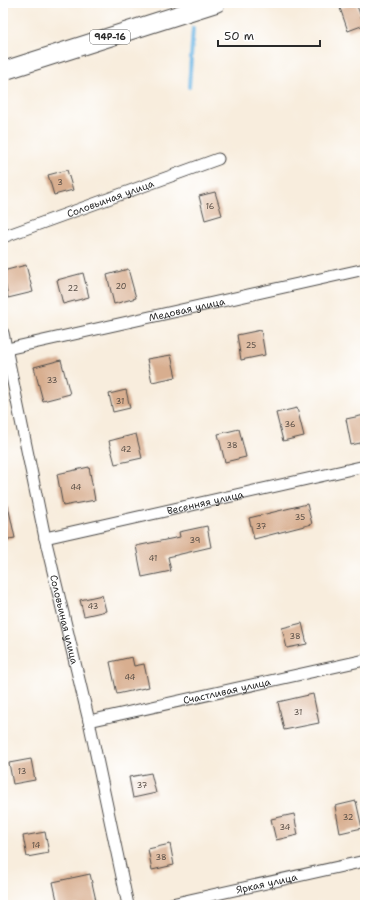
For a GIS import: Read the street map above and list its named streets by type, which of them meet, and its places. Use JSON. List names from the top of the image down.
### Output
{
  "streets": {
    "main road": ["94Р-16"],
    "street": [
      "Соловьиная улица",
      "Медовая улица",
      "Весенняя улица",
      "Счастливая улица",
      "Яркая улица"
    ]
  },
  "crossings": [
    ["Соловьиная улица", "Медовая улица"],
    ["Соловьиная улица", "Весенняя улица"],
    ["Соловьиная улица", "Счастливая улица"]
  ],
  "house_numbers": [
    "3",
    "16",
    "20",
    "22",
    "25",
    "33",
    "31",
    "36",
    "38",
    "42",
    "44",
    "35",
    "37",
    "39",
    "41",
    "43",
    "38",
    "44",
    "31",
    "13",
    "37",
    "32",
    "34",
    "14",
    "38"
  ],
  "scale_bar": "50 m"
}
